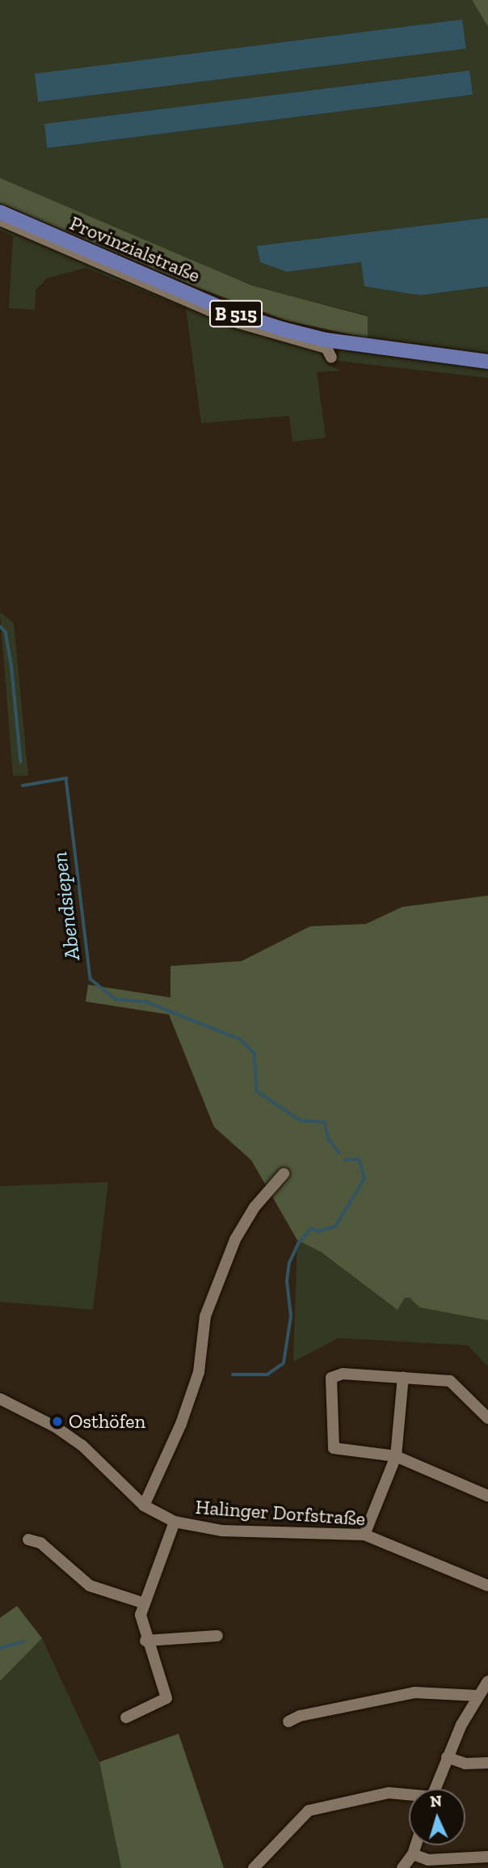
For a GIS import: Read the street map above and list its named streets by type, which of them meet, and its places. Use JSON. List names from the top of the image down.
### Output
{
  "streets": {
    "main road": ["Provinzialstraße", "B 515"],
    "street": ["Halinger Dorfstraße"]
  },
  "water": ["Abendsiepen"],
  "places": ["Osthöfen"],
  "north": "top"
}
